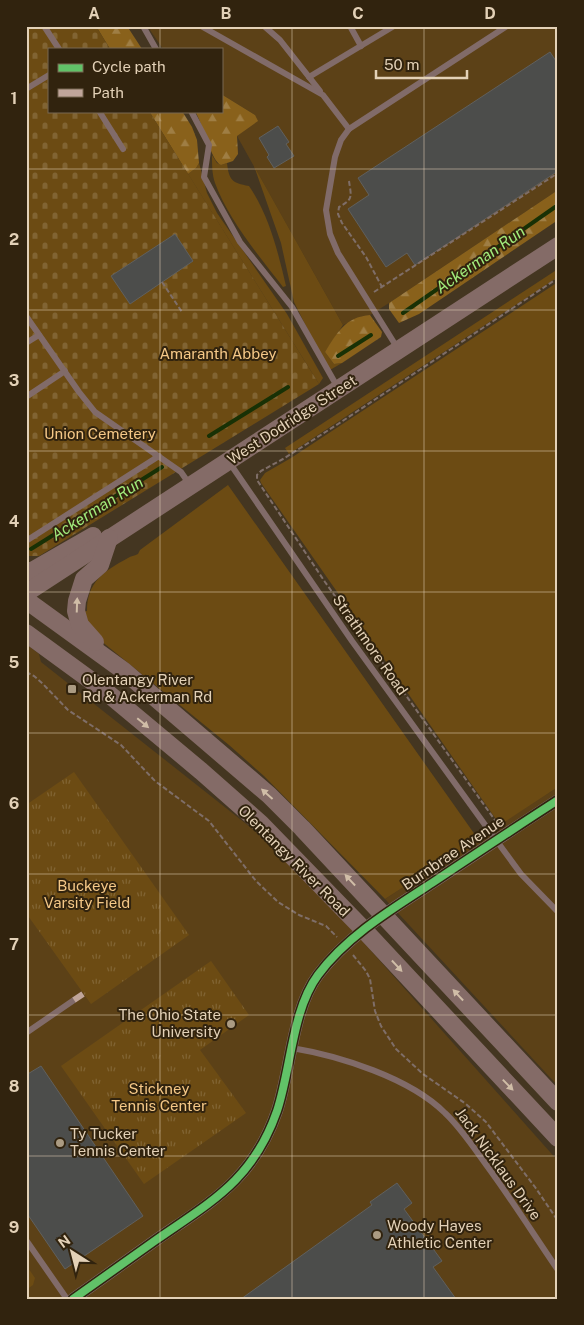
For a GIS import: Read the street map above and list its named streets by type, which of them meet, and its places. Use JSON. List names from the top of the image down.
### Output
{
  "streets": {
    "main road": ["West Dodridge Street", "Olentangy River Road"],
    "street": ["Burnbrae Avenue"],
    "lane": ["Strathmore Road", "Jack Nicklaus Drive"]
  },
  "crossings": [
    ["West Dodridge Street", "Strathmore Road"],
    ["Strathmore Road", "Burnbrae Avenue"],
    ["Burnbrae Avenue", "Olentangy River Road"],
    ["Burnbrae Avenue", "Jack Nicklaus Drive"]
  ],
  "water": ["Ackerman Run"],
  "parks": [
    "Amaranth Abbey",
    "Union Cemetery",
    "Buckeye Varsity Field",
    "Stickney Tennis Center"
  ],
  "places": {
    "transit": ["Olentangy River Rd & Ackerman Rd"],
    "other": ["The Ohio State University", "Ty Tucker Tennis Center", "Woody Hayes Athletic Center"]
  },
  "legend": ["Cycle path", "Path"],
  "scale_bar": "50 m",
  "north": "top left",
  "grid": {
    "columns": [
      "A",
      "B",
      "C",
      "D"
    ],
    "rows": [
      "1",
      "2",
      "3",
      "4",
      "5",
      "6",
      "7",
      "8",
      "9"
    ]
  }
}
